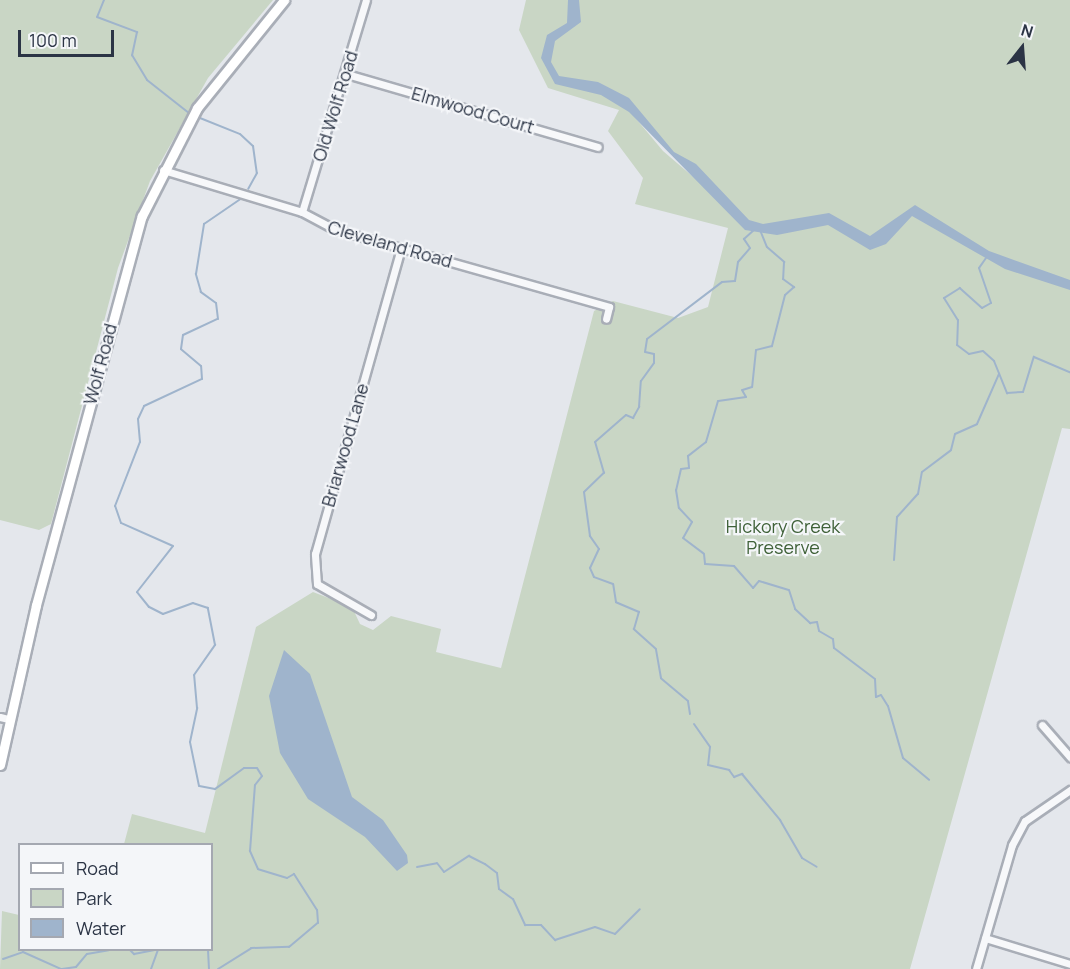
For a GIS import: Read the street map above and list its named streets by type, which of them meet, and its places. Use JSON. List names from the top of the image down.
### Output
{
  "streets": {
    "main road": ["Wolf Road"],
    "street": [
      "Old Wolf Road",
      "Elmwood Court",
      "Cleveland Road",
      "Briarwood Lane"
    ]
  },
  "crossings": [
    ["Old Wolf Road", "Elmwood Court"],
    ["Old Wolf Road", "Cleveland Road"],
    ["Cleveland Road", "Wolf Road"],
    ["Cleveland Road", "Briarwood Lane"]
  ],
  "parks": ["Hickory Creek Preserve"],
  "legend": ["Road", "Park", "Water"],
  "scale_bar": "100 m",
  "north": "top"
}
